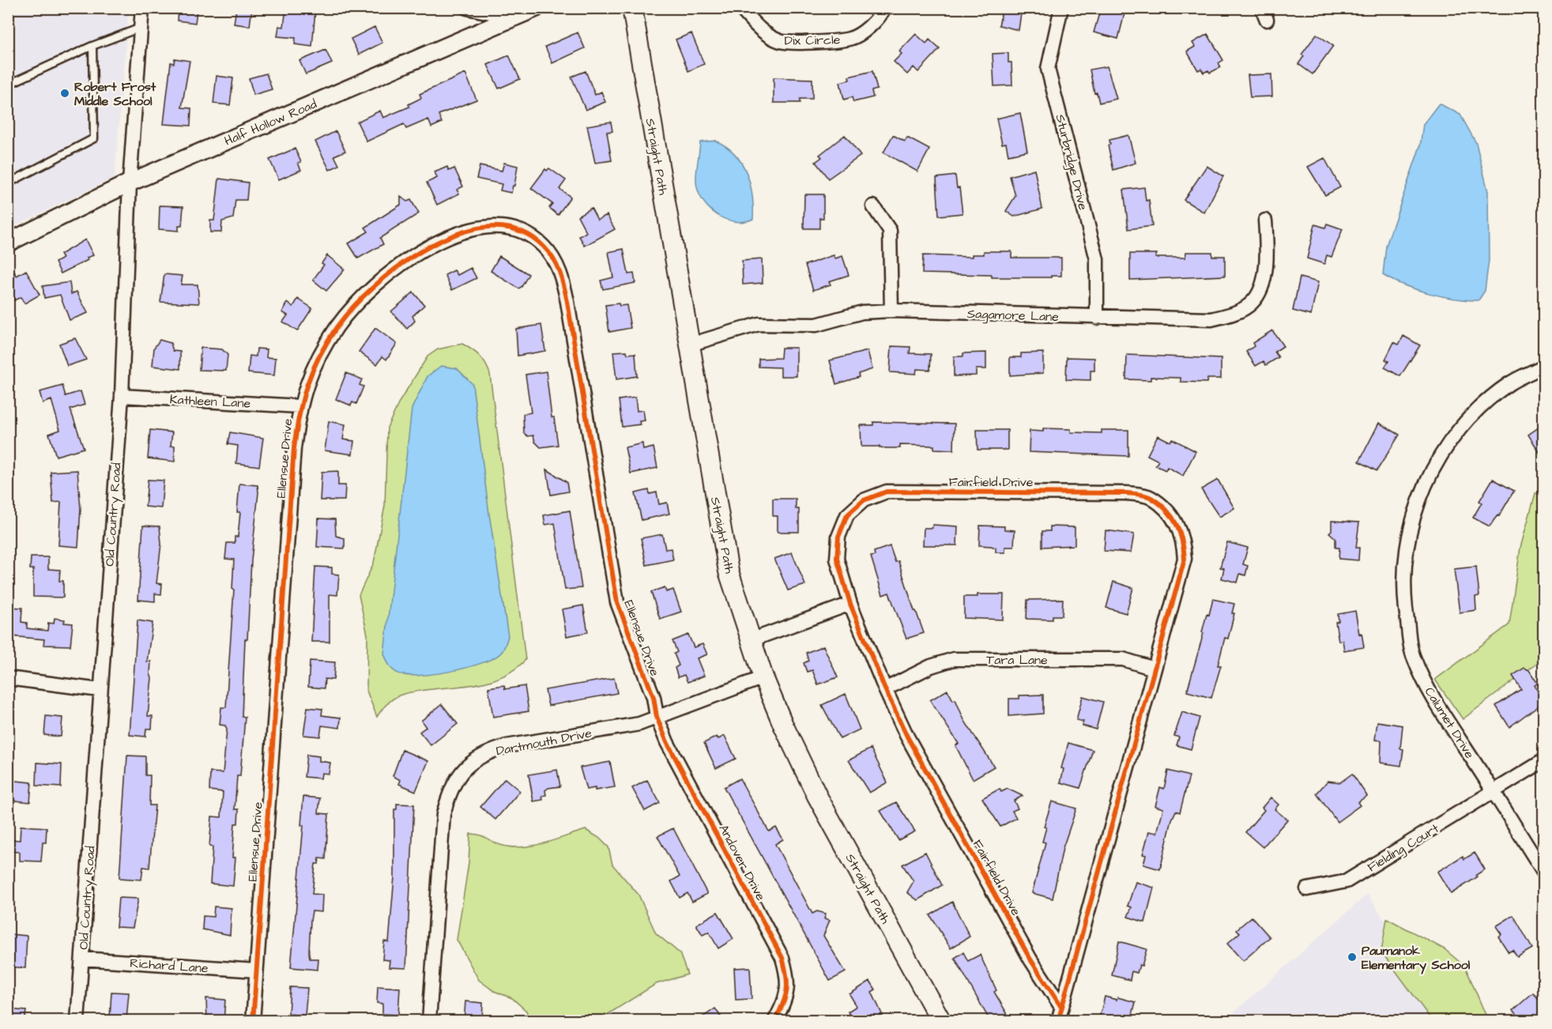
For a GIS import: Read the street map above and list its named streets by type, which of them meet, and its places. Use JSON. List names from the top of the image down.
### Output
{
  "streets": {
    "main road": ["Straight Path"],
    "street": [
      "Dix Circle",
      "Half Hollow Road",
      "Sturbridge Drive",
      "Sagamore Lane",
      "Kathleen Lane",
      "Ellensue Drive",
      "Fairfield Drive",
      "Old Country Road",
      "Tara Lane",
      "Calumet Drive",
      "Dartmouth Drive",
      "Fielding Court",
      "Andover Drive",
      "Richard Lane"
    ]
  },
  "crossings": [
    ["Half Hollow Road", "Old Country Road"],
    ["Straight Path", "Sagamore Lane"],
    ["Straight Path", "Dartmouth Drive"],
    ["Sturbridge Drive", "Sagamore Lane"],
    ["Kathleen Lane", "Ellensue Drive"],
    ["Kathleen Lane", "Old Country Road"],
    ["Ellensue Drive", "Dartmouth Drive"],
    ["Ellensue Drive", "Andover Drive"],
    ["Ellensue Drive", "Richard Lane"],
    ["Fairfield Drive", "Tara Lane"],
    ["Old Country Road", "Richard Lane"],
    ["Calumet Drive", "Fielding Court"],
    ["Dartmouth Drive", "Andover Drive"]
  ],
  "places": ["Robert Frost Middle School", "Paumanok Elementary School"]
}
